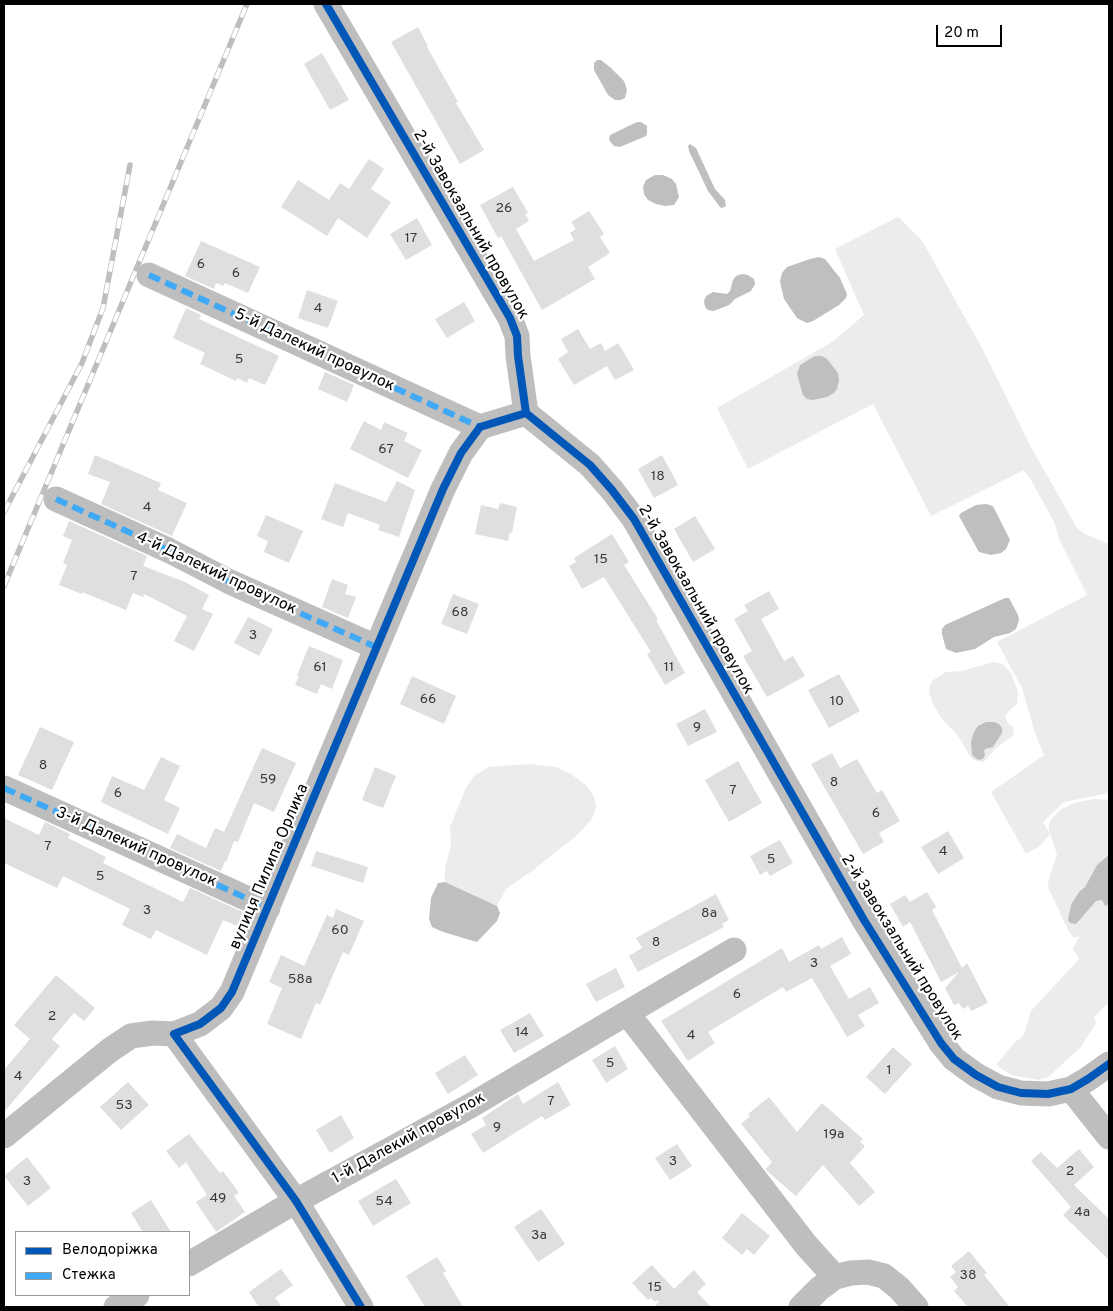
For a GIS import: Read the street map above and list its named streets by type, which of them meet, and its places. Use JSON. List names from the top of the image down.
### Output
{
  "streets": {
    "street": [
      "2-й Завокзальний провулок",
      "5-й Далекий провулок",
      "4-й Далекий провулок",
      "3-й Далекий провулок",
      "вулиця Пилипа Орлика",
      "1-й Далекий провулок"
    ]
  },
  "crossings": [
    ["5-й Далекий провулок", "вулиця Пилипа Орлика"],
    ["4-й Далекий провулок", "вулиця Пилипа Орлика"],
    ["3-й Далекий провулок", "вулиця Пилипа Орлика"]
  ],
  "house_numbers": [
    "26",
    "17",
    "6",
    "6",
    "4",
    "5",
    "67",
    "18",
    "4",
    "15",
    "7",
    "68",
    "3",
    "61",
    "11",
    "66",
    "10",
    "9",
    "8",
    "59",
    "8",
    "7",
    "6",
    "6",
    "7",
    "4",
    "5",
    "5",
    "3",
    "8а",
    "60",
    "8",
    "3",
    "58а",
    "6",
    "2",
    "14",
    "4",
    "5",
    "1",
    "4",
    "7",
    "53",
    "9",
    "19а",
    "3",
    "2",
    "3",
    "49",
    "54",
    "4а",
    "3а",
    "38",
    "15"
  ],
  "legend": ["Велодоріжка", "Стежка"],
  "scale_bar": "20 m"
}
